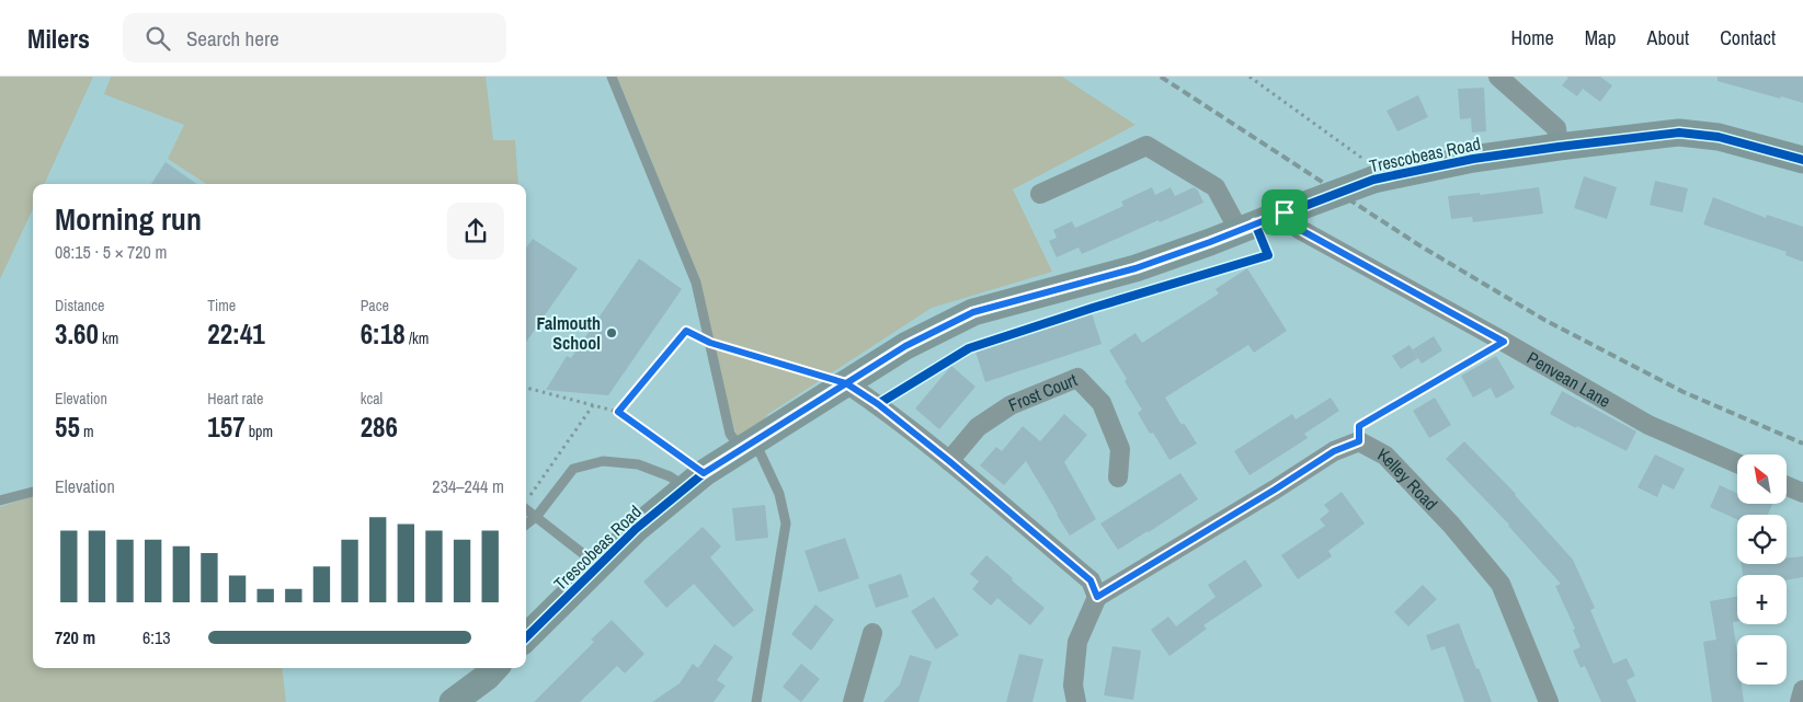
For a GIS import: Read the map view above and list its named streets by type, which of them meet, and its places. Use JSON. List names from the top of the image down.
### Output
{
  "streets": {
    "street": [
      "Trescobeas Road",
      "Penvean Lane",
      "Frost Court",
      "Kelley Road"
    ]
  },
  "crossings": [
    ["Trescobeas Road", "Penvean Lane"]
  ],
  "places": ["Falmouth School"],
  "north": "top left",
  "page": {
    "header": "Milers",
    "search": "Search here",
    "nav": [
      "Home",
      "Map",
      "About",
      "Contact"
    ],
    "heading": ["Morning run", "08:15 · 5 × 720 m"],
    "stats": [
      ["Distance", "3.60 km"],
      ["Time", "22:41"],
      ["Pace", "6:18 /km"],
      ["Elevation", "55 m"],
      ["Heart rate", "157 bpm"],
      ["kcal", "286"]
    ],
    "map_buttons": ["+", "−"],
    "chart": ["Elevation", "234–244 m"],
    "list": [
      {
        "name": "720 m",
        "note": "6:13"
      }
    ]
  }
}
